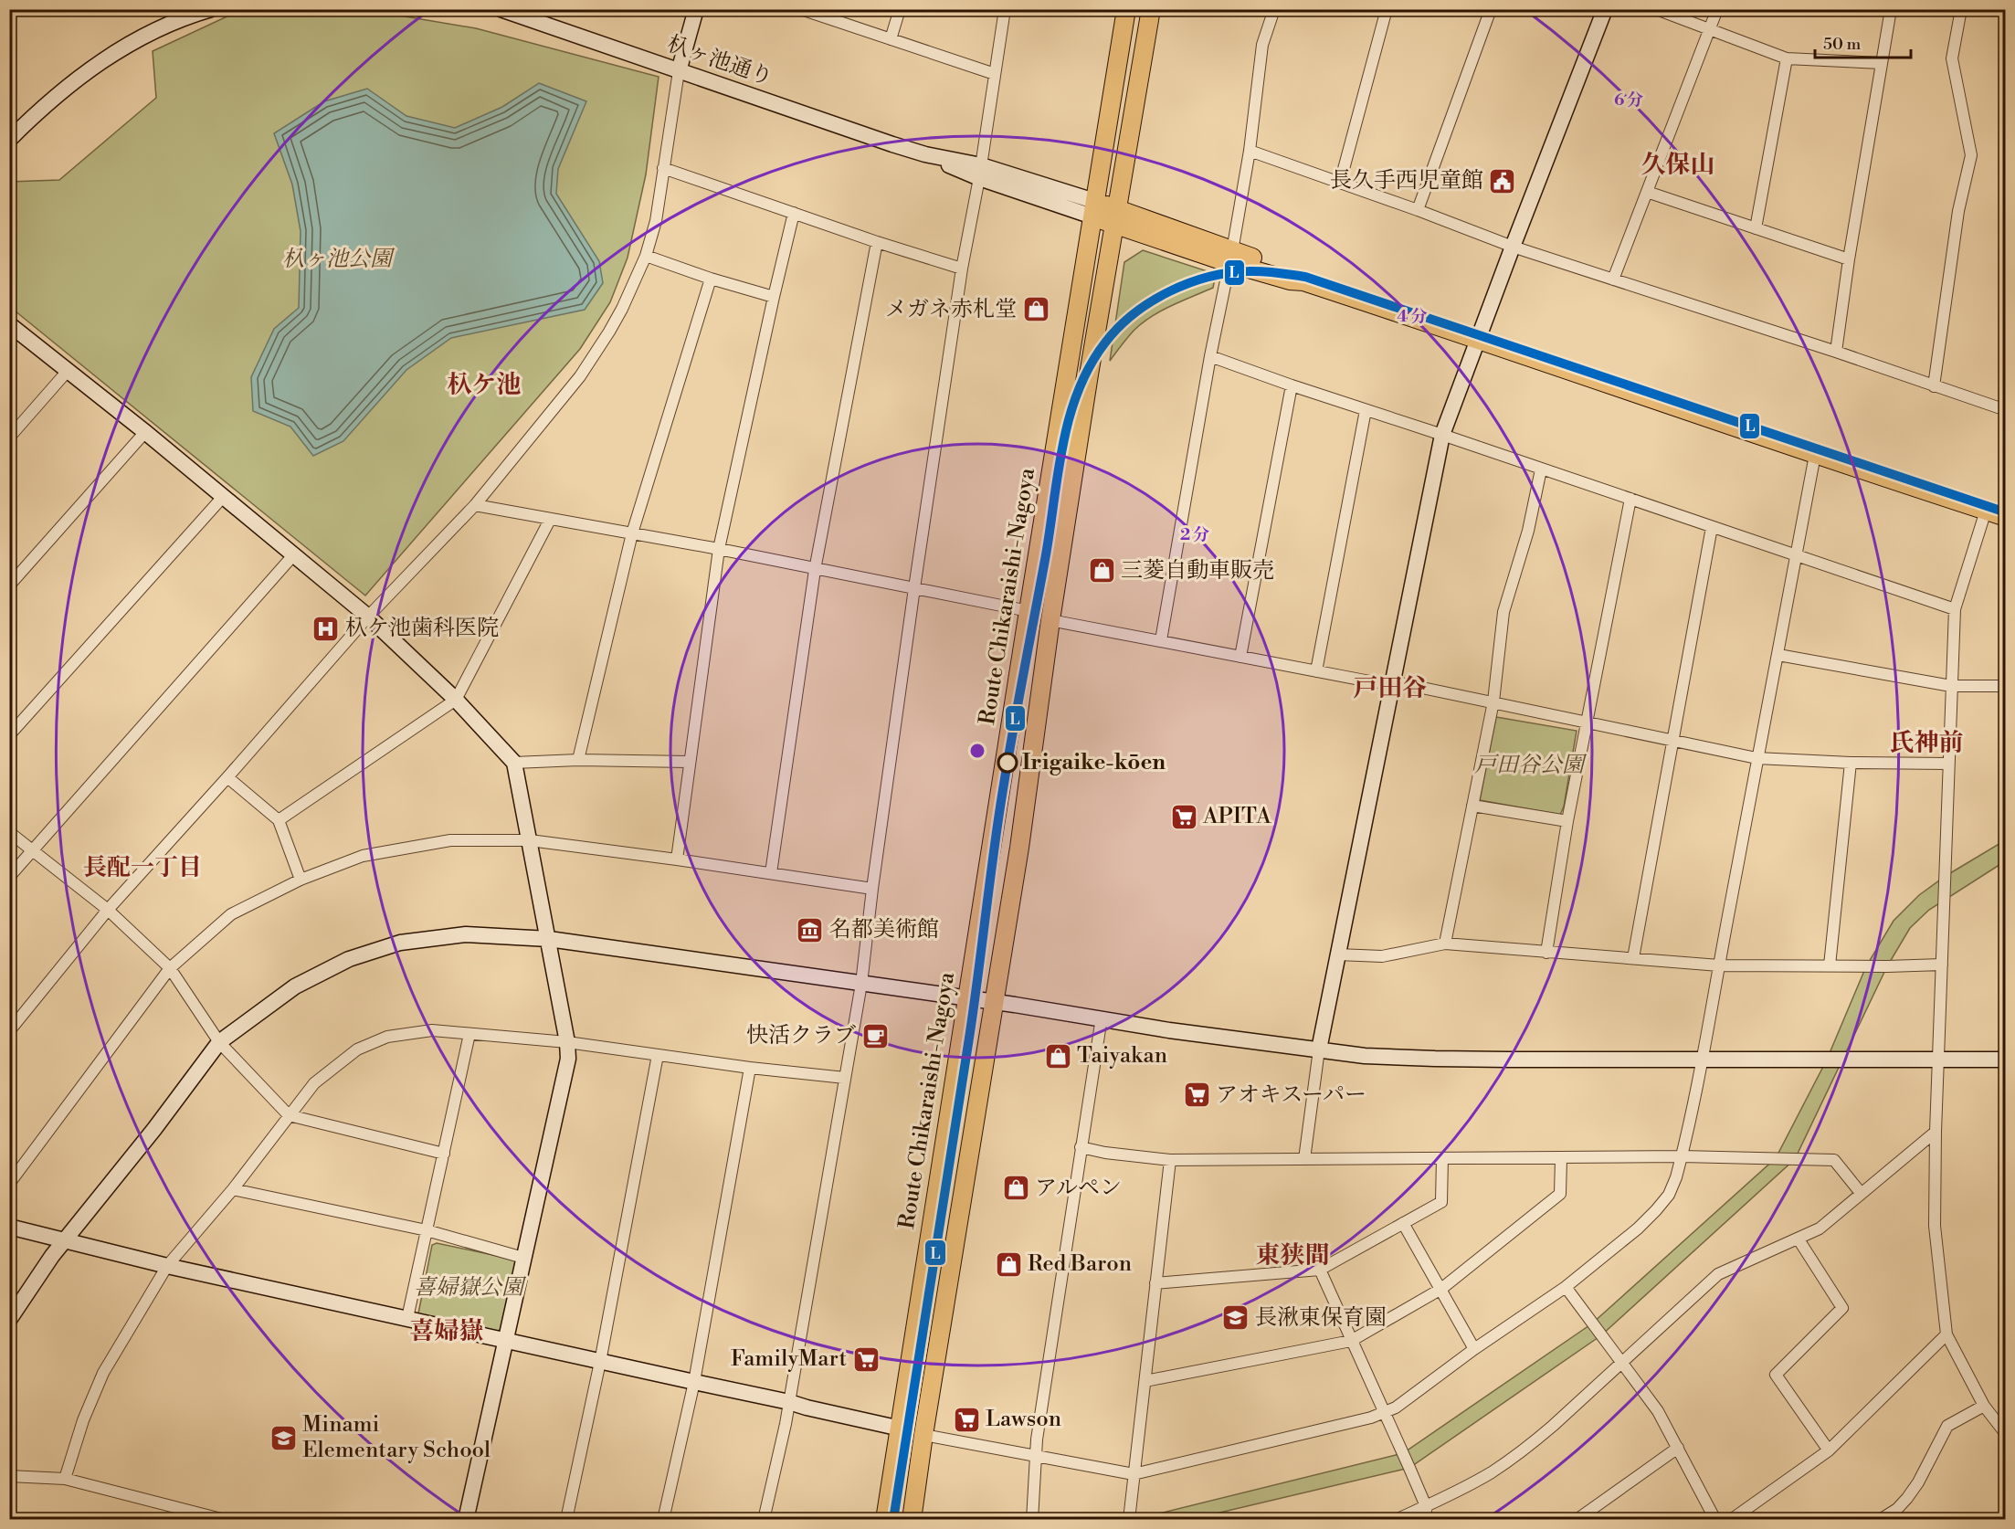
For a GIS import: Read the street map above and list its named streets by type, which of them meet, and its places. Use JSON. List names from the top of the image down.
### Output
{
  "streets": {
    "main road": ["Route Chikaraishi-Nagoya"],
    "street": ["杁ヶ池通り"]
  },
  "crossings": [
    ["杁ヶ池通り", "Route Chikaraishi-Nagoya"]
  ],
  "districts": [
    "久保山",
    "杁ケ池",
    "戸田谷",
    "氏神前",
    "長配一丁目",
    "東狭間",
    "喜婦嶽"
  ],
  "parks": ["杁ヶ池公園", "戸田谷公園", "喜婦嶽公園"],
  "places": {
    "public building": ["長久手西児童館"],
    "shop": [
      "メガネ赤札堂",
      "三菱自動車販売",
      "Taiyakan",
      "アルペン",
      "Red Baron"
    ],
    "hospital": ["杁ケ池歯科医院"],
    "other": ["Irigaike-kōen"],
    "supermarket": [
      "APITA",
      "アオキスーパー",
      "FamilyMart",
      "Lawson"
    ],
    "museum": ["名都美術館"],
    "cafe": ["快活クラブ"],
    "school or university": ["長湫東保育園", "Minami Elementary School"]
  },
  "lines": ["transit line L"],
  "scale_bar": "50 m",
  "rings": ["6 分", "4 分", "2 分"]
}
